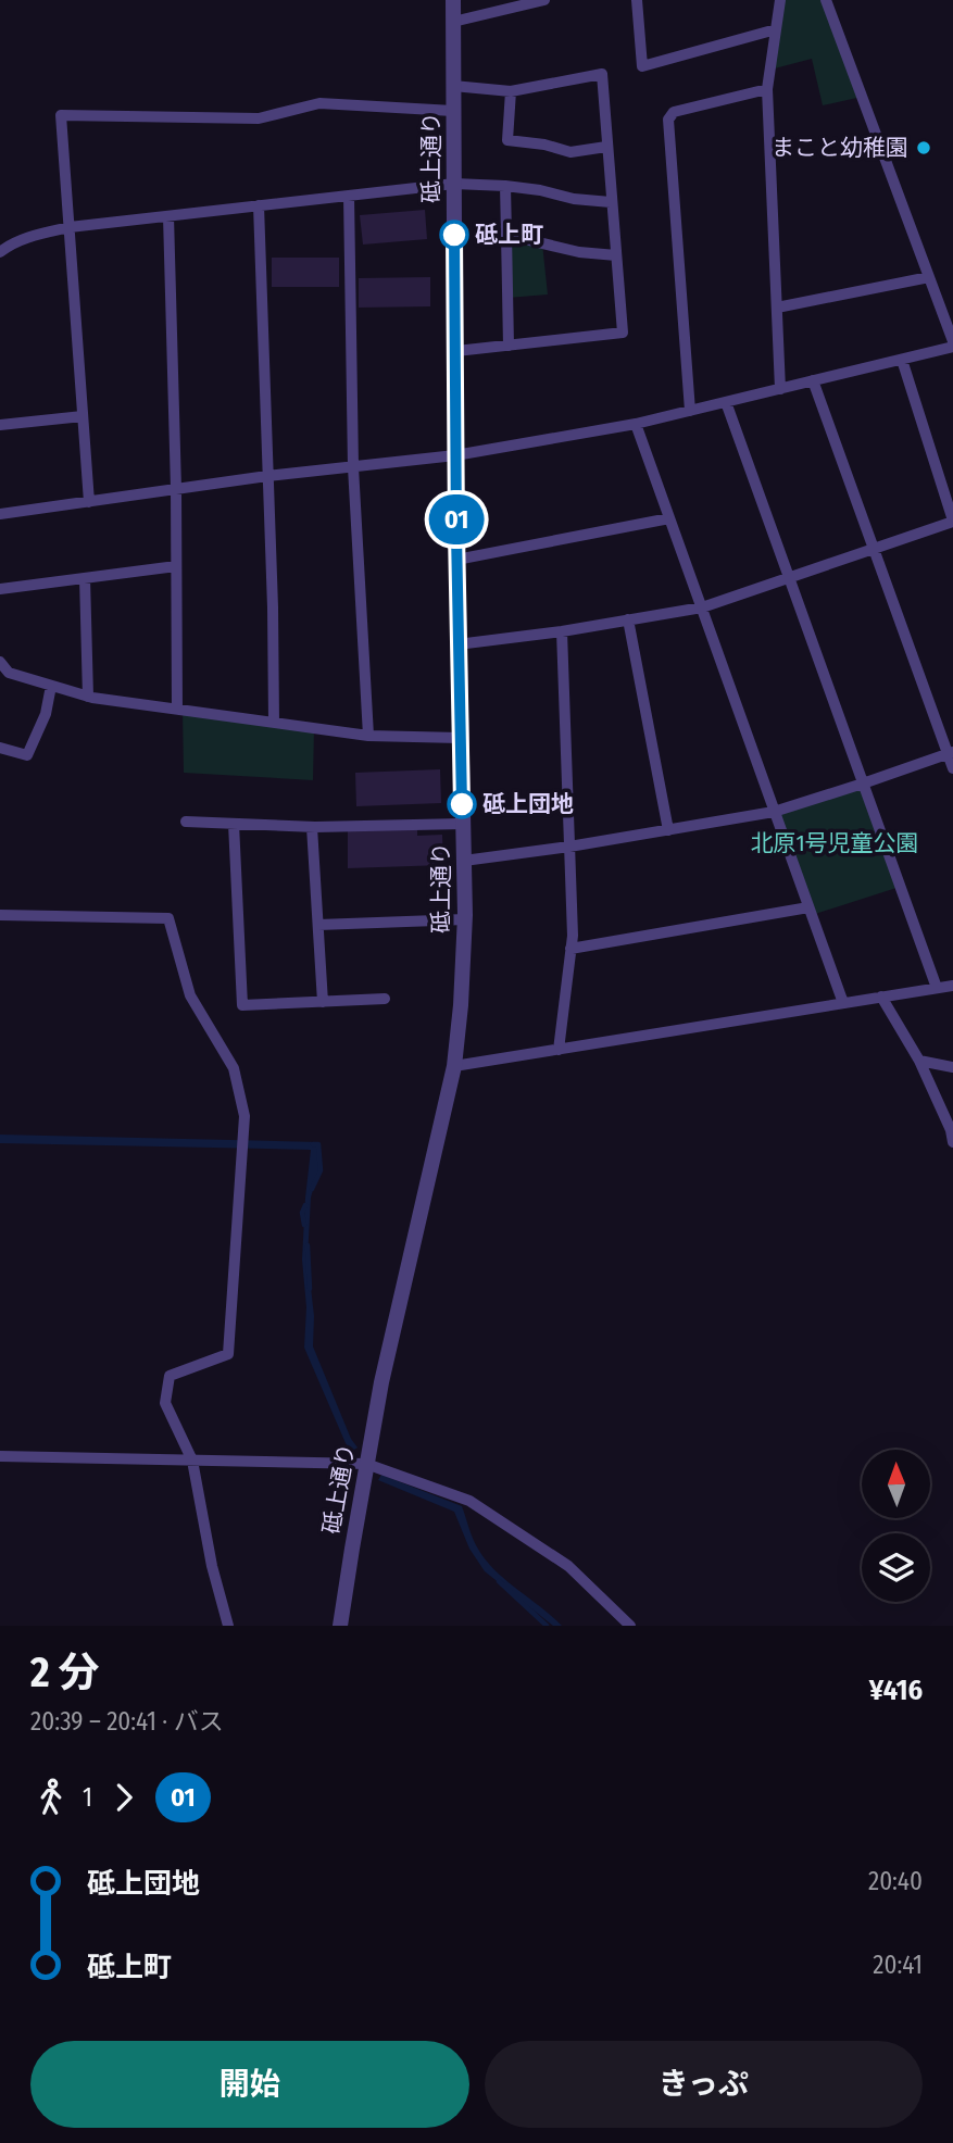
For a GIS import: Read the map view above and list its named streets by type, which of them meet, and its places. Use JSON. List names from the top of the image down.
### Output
{
  "streets": {
    "street": ["砥上通り"]
  },
  "parks": ["北原1号児童公園"],
  "places": ["まこと幼稚園", "砥上町", "砥上団地"],
  "lines": ["bus line 01"],
  "north": "top",
  "page": {
    "on_map": "01",
    "heading": ["2 分", "20:39 – 20:41 · バス", "¥416"],
    "legs": ["1", "01"],
    "list": [
      {
        "name": "砥上団地",
        "value": "20:40"
      },
      {
        "name": "砥上町",
        "value": "20:41"
      }
    ],
    "buttons": ["開始", "きっぷ"]
  }
}
